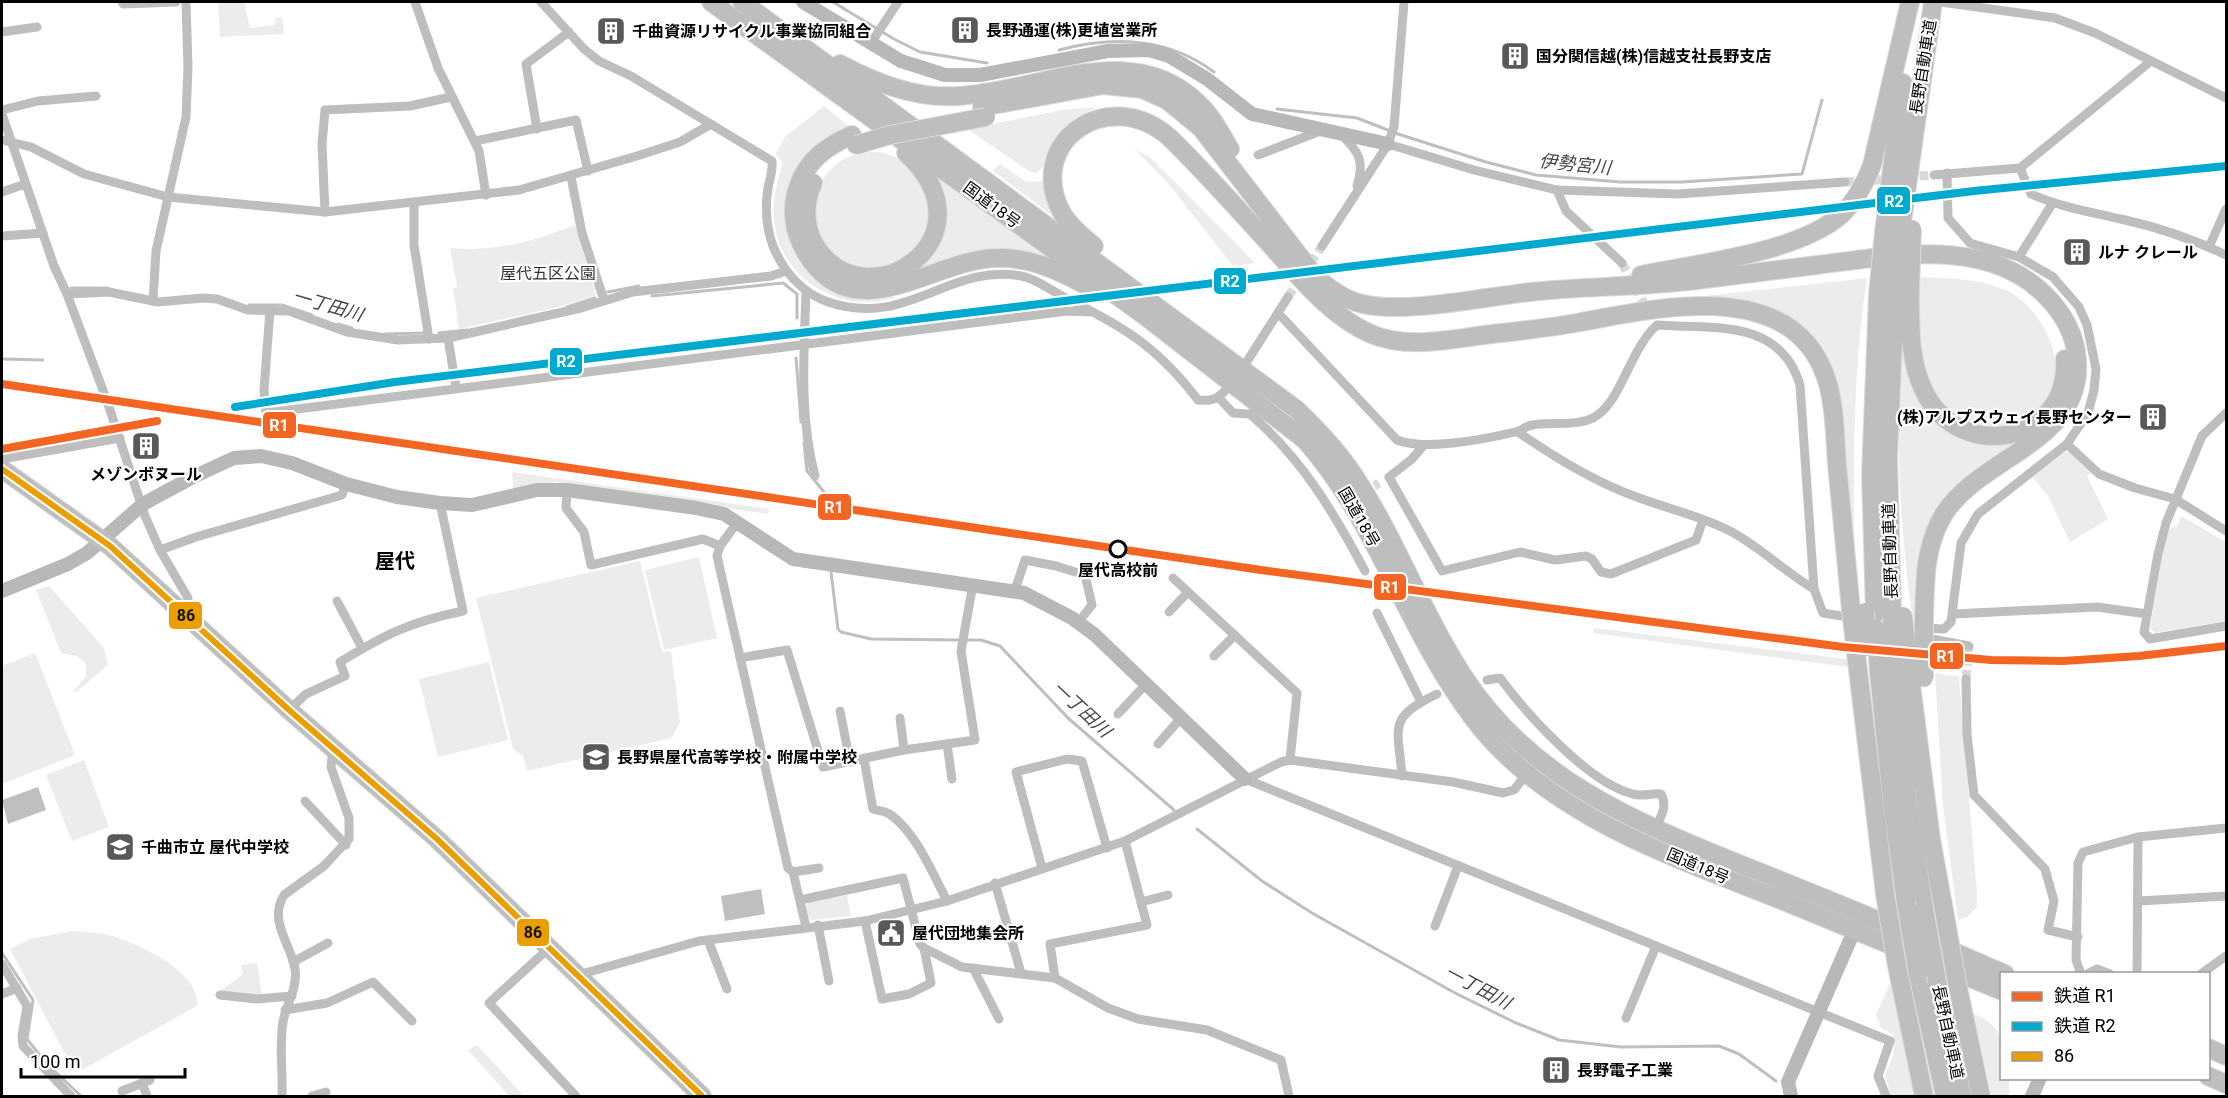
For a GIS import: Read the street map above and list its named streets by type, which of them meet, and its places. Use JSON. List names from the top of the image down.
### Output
{
  "streets": {
    "highway": ["長野自動車道", "国道18号"]
  },
  "districts": ["屋代"],
  "water": ["伊勢宮川", "一丁田川"],
  "parks": ["屋代五区公園"],
  "places": {
    "building": [
      "長野通運(株)更埴営業所",
      "千曲資源リサイクル事業協同組合",
      "国分関信越(株)信越支社長野支店",
      "ルナ クレール",
      "(株)アルプスウェイ長野センター",
      "メゾンボヌール",
      "長野電子工業"
    ],
    "other": ["屋代高校前"],
    "school or university": ["長野県屋代高等学校・附属中学校", "千曲市立 屋代中学校"],
    "public building": ["屋代団地集会所"]
  },
  "lines": ["rail line R2", "rail line R1", "transit line 86"],
  "legend": ["鉄道 R1", "鉄道 R2", "86"],
  "scale_bar": "100 m"
}
